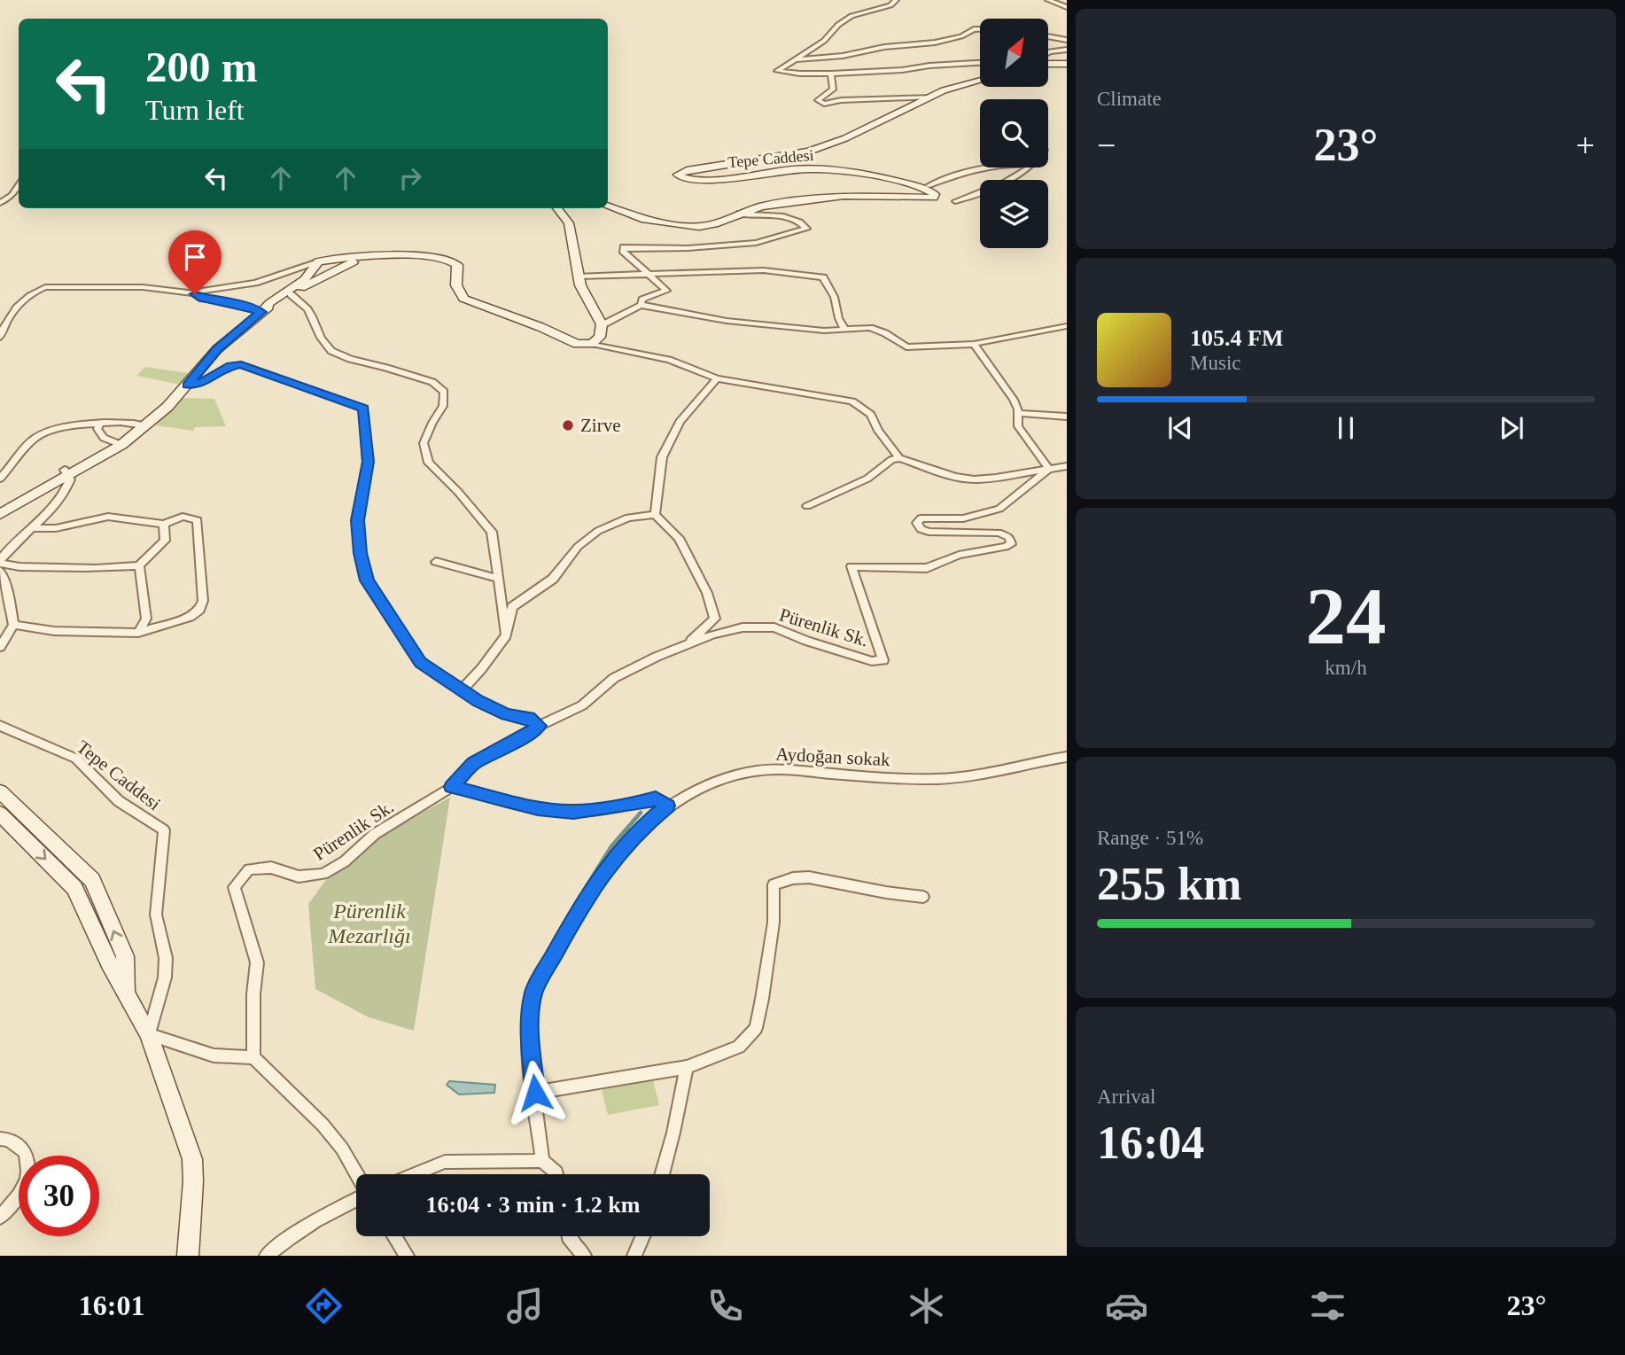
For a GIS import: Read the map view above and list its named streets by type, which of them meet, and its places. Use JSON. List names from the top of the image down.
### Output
{
  "streets": {
    "street": ["Tepe Caddesi", "Pürenlik Sk.", "Aydoğan sokak"]
  },
  "parks": ["Pürenlik Mezarlığı"],
  "places": ["Zirve"],
  "north": "top right",
  "page": {
    "tile": [
      "Climate",
      ["24", "km/h"],
      ["Range · 51%", "255 km"],
      ["Arrival", "16:04"]
    ],
    "turn": ["200 m", "Turn left"],
    "heat": ["−", "23°", "+"],
    "song": ["105.4 FM", "Music"],
    "limit": "30",
    "trip": "16:04 · 3 min · 1.2 km",
    "tabs": ["16:01", "23°"]
  }
}
